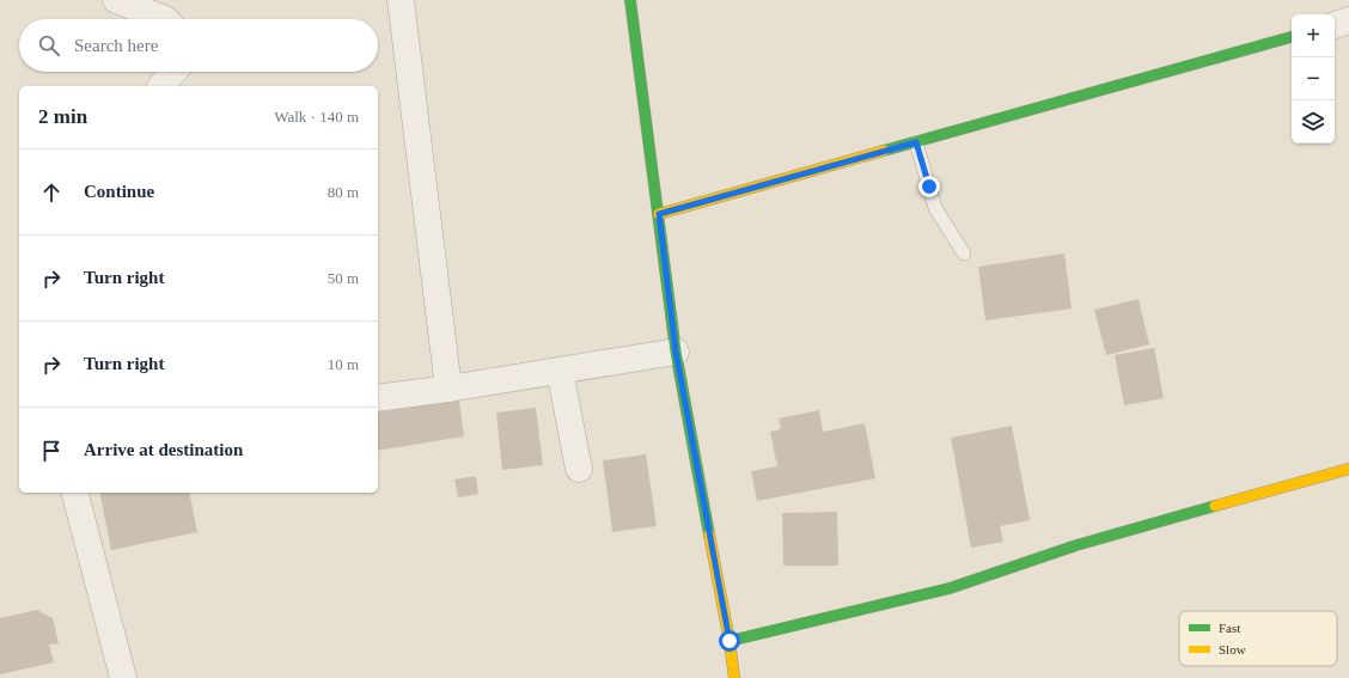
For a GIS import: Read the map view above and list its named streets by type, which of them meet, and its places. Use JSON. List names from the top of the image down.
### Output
{
  "legend": ["Fast", "Slow"],
  "page": {
    "map_buttons": ["+", "−"],
    "search": "Search here",
    "heading": ["2 min", "Walk · 140 m"],
    "list": [
      ["Continue", "80 m"],
      ["Turn right", "50 m"],
      ["Turn right", "10 m"],
      "Arrive at destination"
    ]
  }
}
